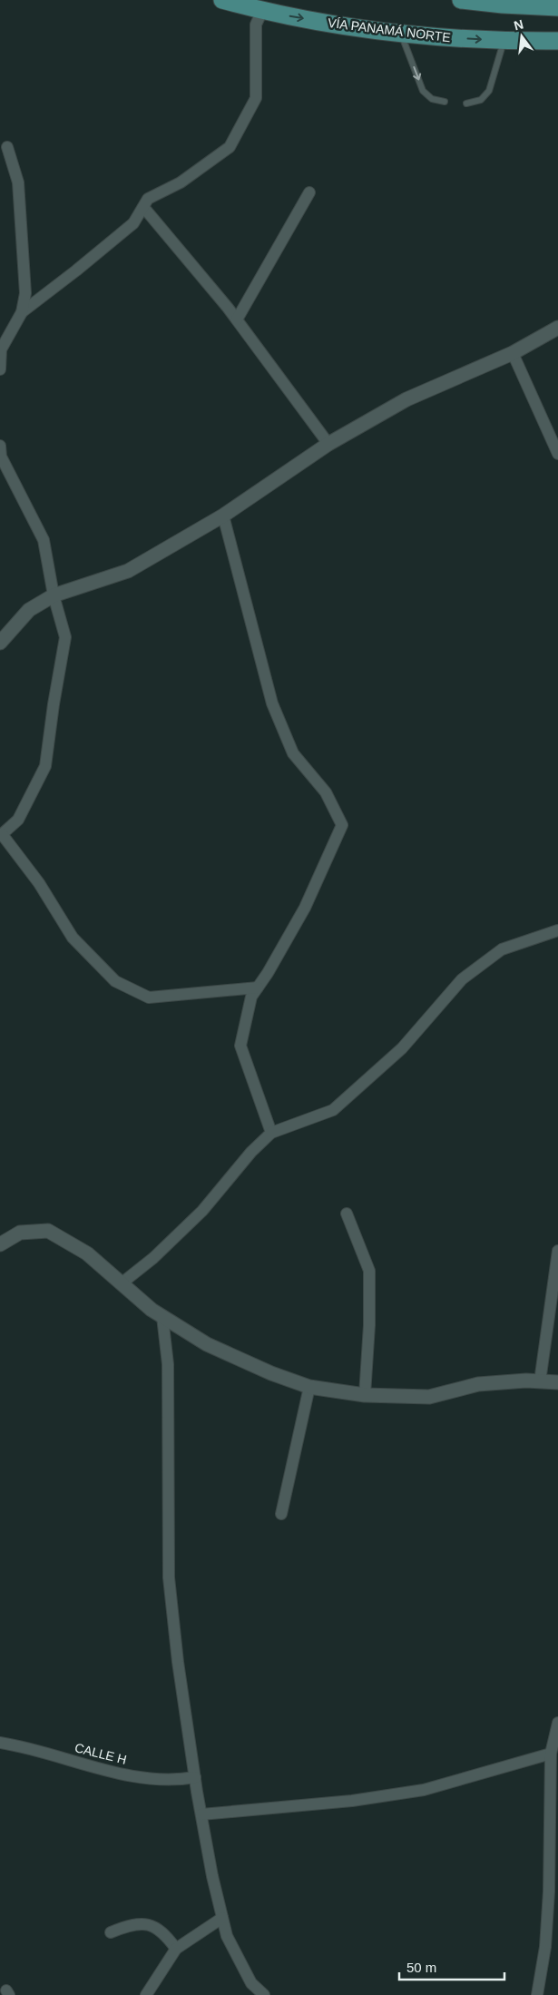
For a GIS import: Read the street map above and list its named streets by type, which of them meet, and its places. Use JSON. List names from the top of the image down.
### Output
{
  "streets": {
    "main road": ["VÍA PANAMÁ NORTE"],
    "street": ["CALLE H"]
  },
  "one_way": ["VÍA PANAMÁ NORTE"],
  "scale_bar": "50 m",
  "north": "top"
}
